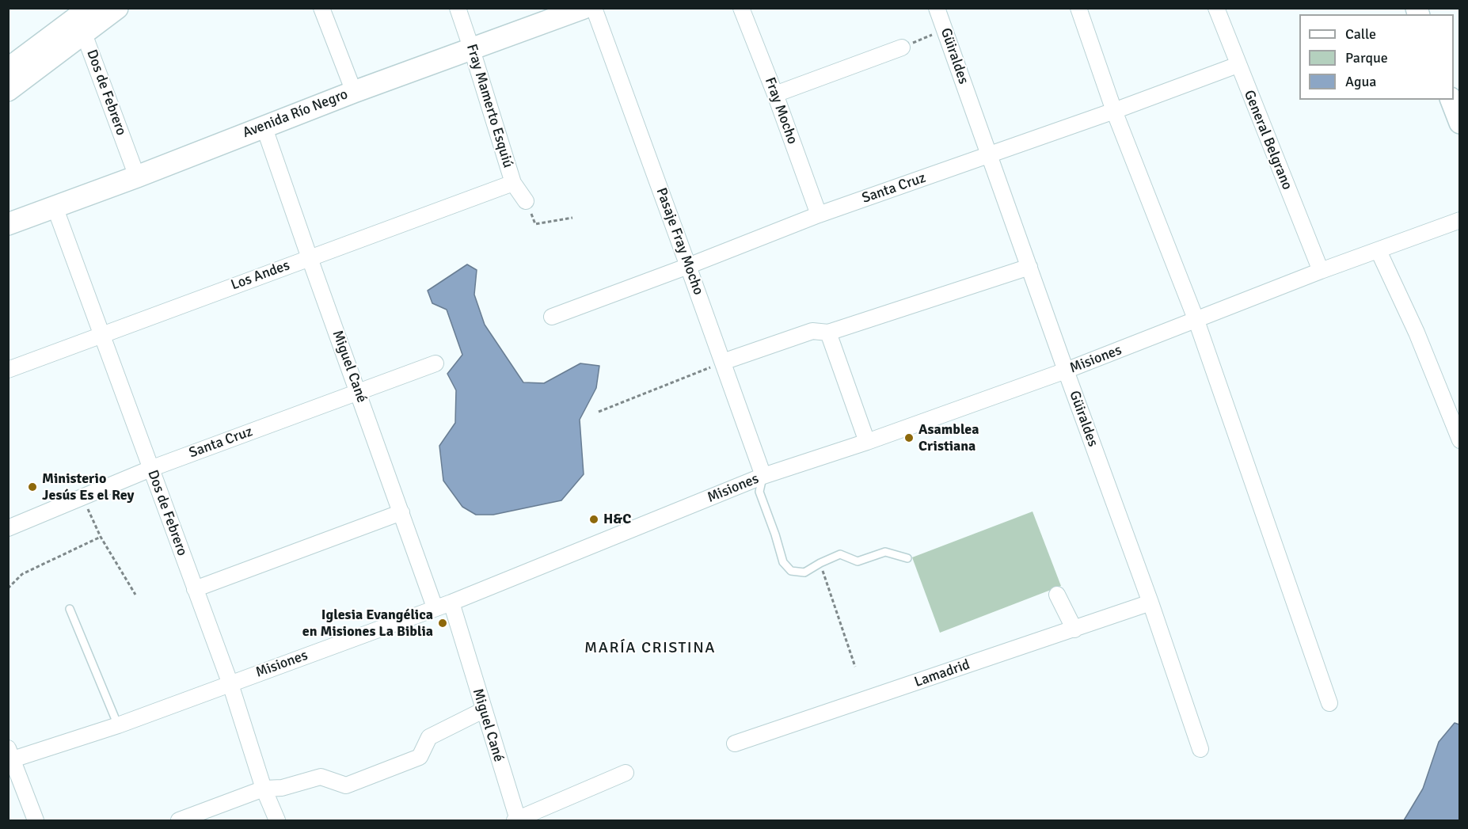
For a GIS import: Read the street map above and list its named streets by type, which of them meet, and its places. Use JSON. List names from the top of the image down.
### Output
{
  "streets": {
    "street": [
      "Güiraldes",
      "Dos de Febrero",
      "Fray Mamerto Esquiú",
      "Fray Mocho",
      "Avenida Río Negro",
      "General Belgrano",
      "Santa Cruz",
      "Pasaje Fray Mocho",
      "Los Andes",
      "Misiones",
      "Miguel Cané",
      "Lamadrid"
    ]
  },
  "crossings": [
    ["Güiraldes", "Santa Cruz"],
    ["Güiraldes", "Misiones"],
    ["Güiraldes", "Lamadrid"],
    ["Dos de Febrero", "Avenida Río Negro"],
    ["Dos de Febrero", "Santa Cruz"],
    ["Dos de Febrero", "Los Andes"],
    ["Dos de Febrero", "Misiones"],
    ["Fray Mamerto Esquiú", "Avenida Río Negro"],
    ["Fray Mamerto Esquiú", "Los Andes"],
    ["Fray Mocho", "Santa Cruz"],
    ["Avenida Río Negro", "Miguel Cané"],
    ["General Belgrano", "Santa Cruz"],
    ["General Belgrano", "Misiones"],
    ["Santa Cruz", "Pasaje Fray Mocho"],
    ["Santa Cruz", "Miguel Cané"],
    ["Pasaje Fray Mocho", "Misiones"],
    ["Los Andes", "Miguel Cané"],
    ["Misiones", "Miguel Cané"]
  ],
  "districts": ["MARÍA CRISTINA"],
  "places": [
    "Asamblea Cristiana",
    "Ministerio Jesús Es el Rey",
    "H&C",
    "Iglesia Evangélica en Misiones La Biblia"
  ],
  "legend": ["Calle", "Parque", "Agua"]
}
